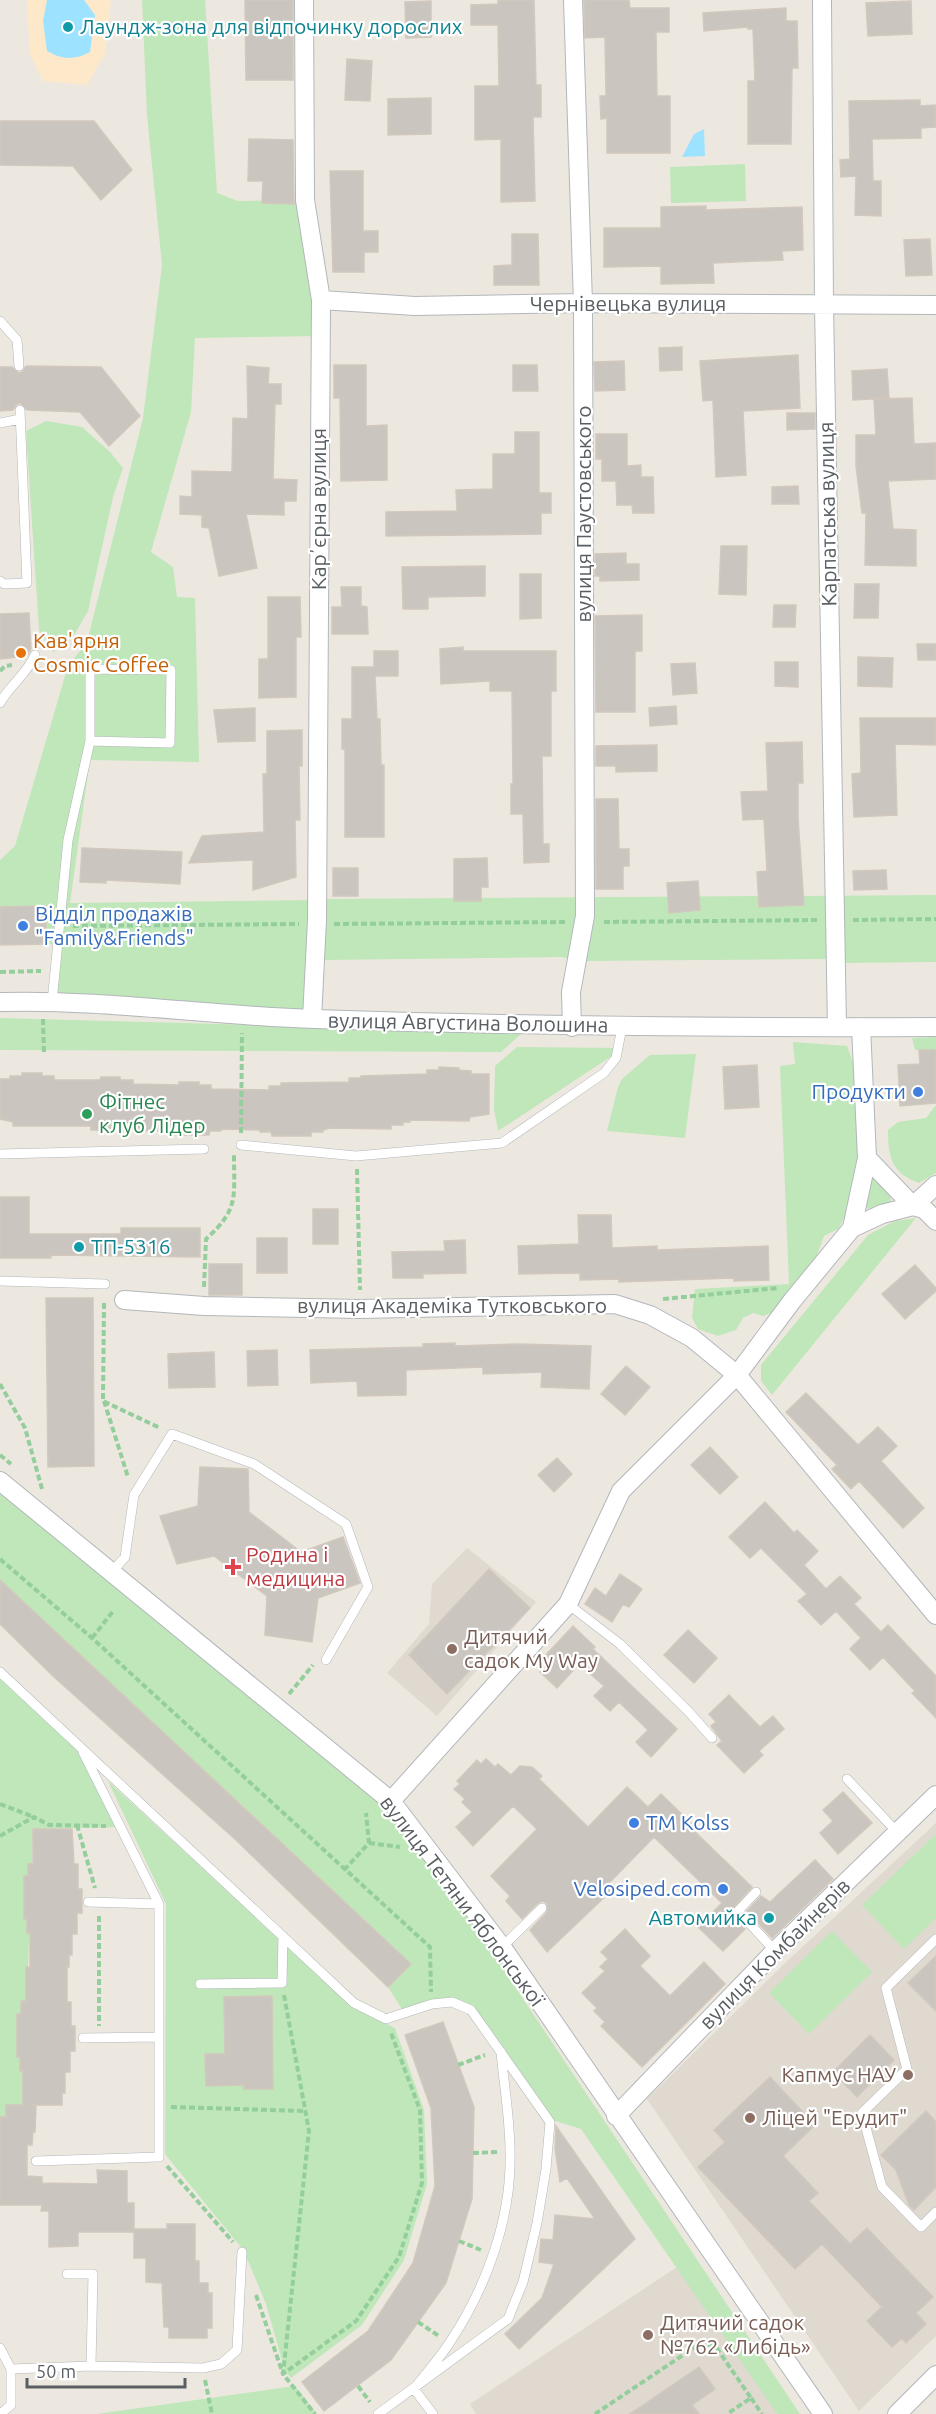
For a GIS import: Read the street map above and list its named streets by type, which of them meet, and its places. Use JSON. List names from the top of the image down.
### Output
{
  "streets": {
    "street": [
      "Чернівецька вулиця",
      "Карʼєрна вулиця",
      "вулиця Паустовського",
      "Карпатська вулиця",
      "вулиця Августина Волошина",
      "вулиця Академіка Тутковського",
      "вулиця Тетяни Яблонської",
      "вулиця Комбайнерів"
    ]
  },
  "crossings": [
    ["Чернівецька вулиця", "Карʼєрна вулиця"],
    ["Чернівецька вулиця", "вулиця Паустовського"],
    ["Чернівецька вулиця", "Карпатська вулиця"],
    ["Карʼєрна вулиця", "вулиця Августина Волошина"],
    ["вулиця Паустовського", "вулиця Августина Волошина"],
    ["Карпатська вулиця", "вулиця Августина Волошина"],
    ["вулиця Тетяни Яблонської", "вулиця Комбайнерів"]
  ],
  "places": {
    "other": [
      "Лаундж-зона для відпочинку дорослих",
      "Кав'ярня Cosmic Coffee",
      "Відділ продажів \"Family&Friends\"",
      "Продукти",
      "Фітнес клуб Лідер",
      "ТП-5316",
      "Дитячий садок My Way",
      "TM Kolss",
      "Velosiped.com",
      "Автомийка",
      "Капмус НАУ",
      "Ліцей \"Ерудит\"",
      "Дитячий садок №762 «Либідь»"
    ],
    "health": ["Родина і медицина"]
  },
  "scale_bar": "50 m"
}
